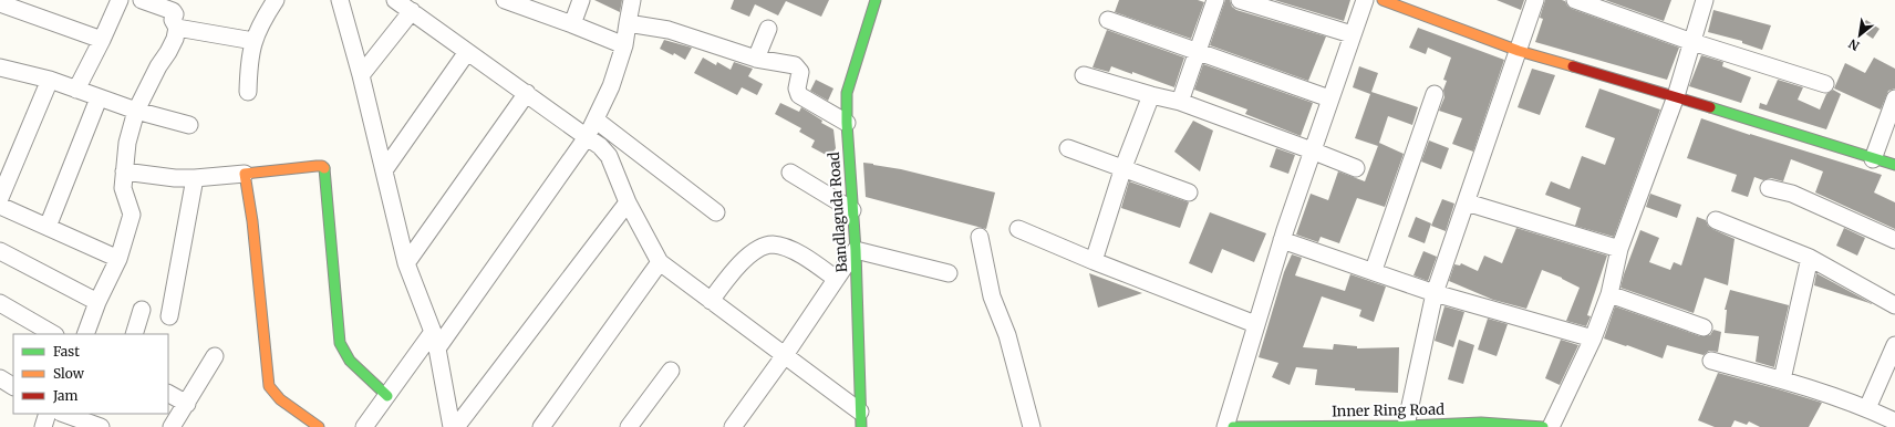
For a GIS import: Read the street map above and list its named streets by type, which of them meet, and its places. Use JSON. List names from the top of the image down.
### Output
{
  "streets": {
    "main road": ["Bandlaguda Road", "Inner Ring Road"]
  },
  "legend": ["Fast", "Slow", "Jam"],
  "north": "bottom left"
}
